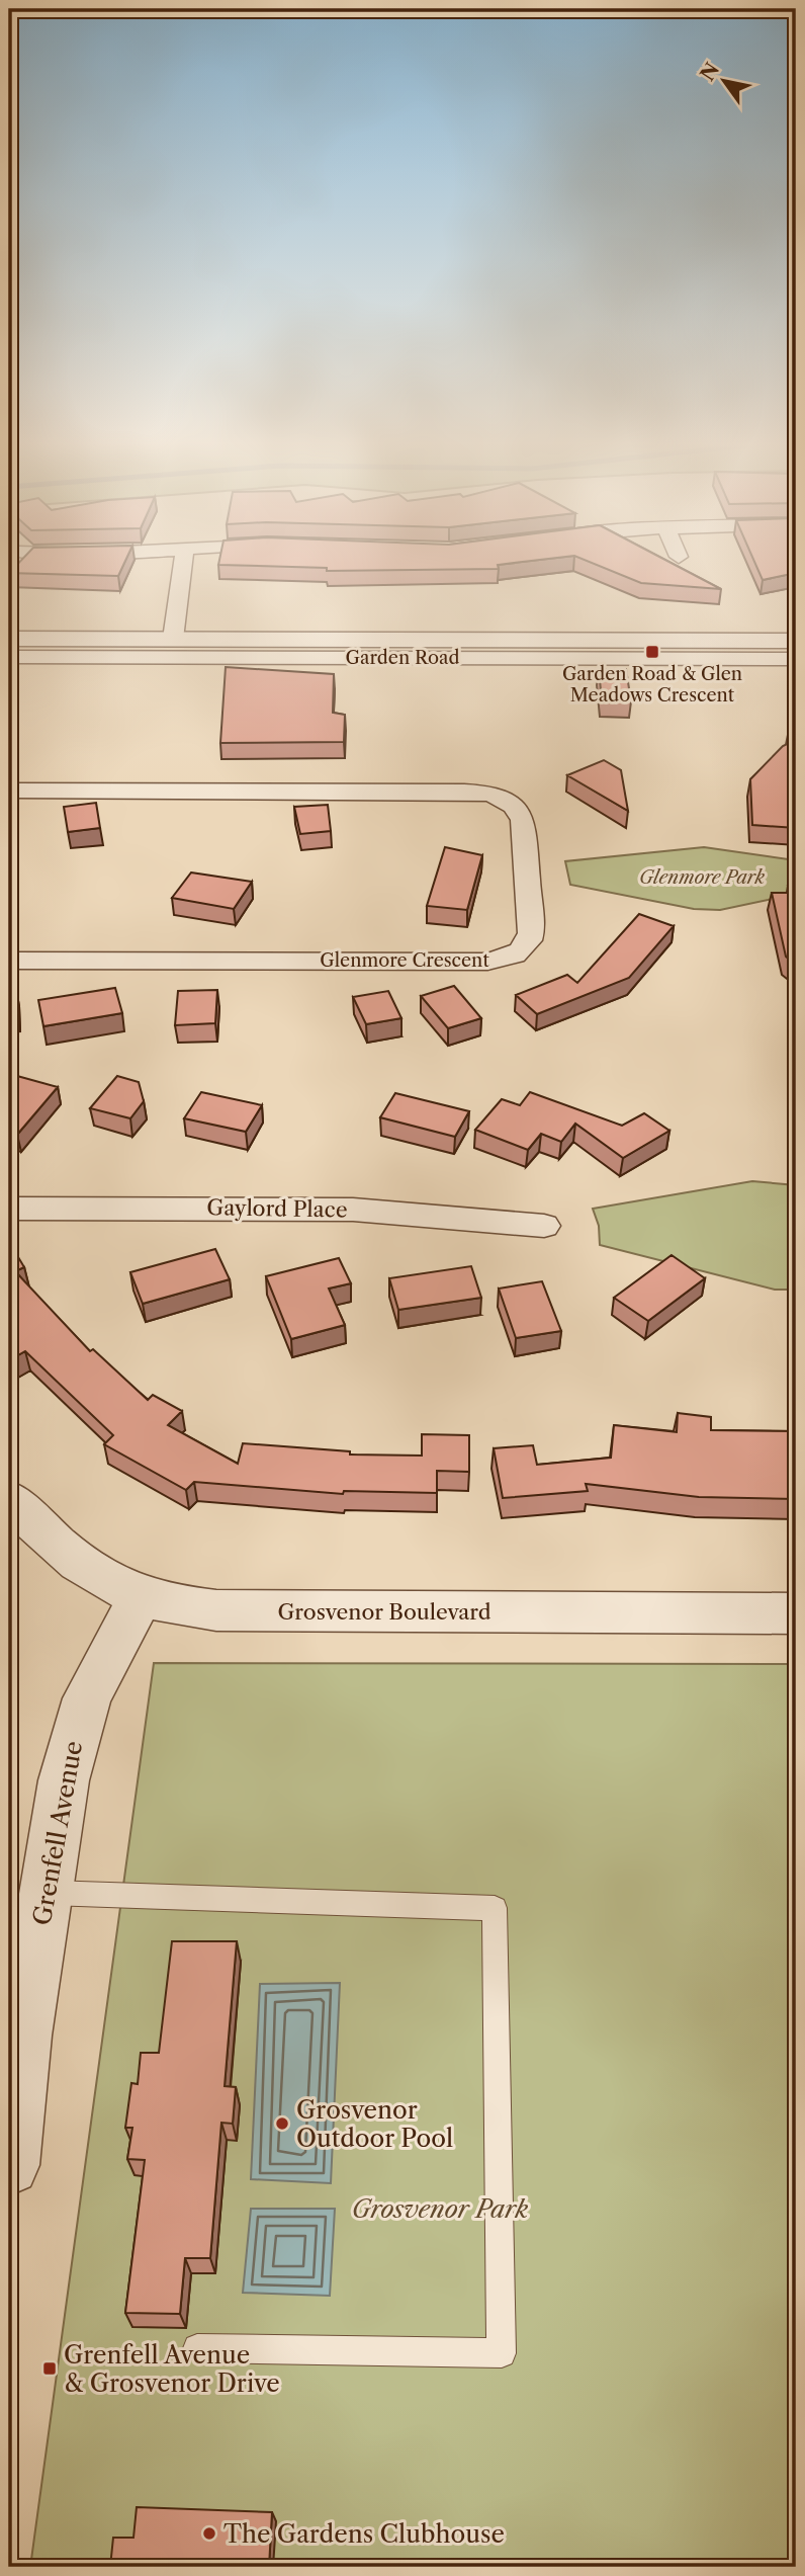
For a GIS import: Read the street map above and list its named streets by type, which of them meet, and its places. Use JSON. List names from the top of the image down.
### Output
{
  "streets": {
    "street": [
      "Garden Road",
      "Glenmore Crescent",
      "Gaylord Place",
      "Grosvenor Boulevard",
      "Grenfell Avenue"
    ]
  },
  "crossings": [
    ["Grosvenor Boulevard", "Grenfell Avenue"]
  ],
  "parks": ["Glenmore Park", "Grosvenor Park"],
  "places": {
    "transit": ["Garden Road & Glen Meadows Crescent", "Grenfell Avenue & Grosvenor Drive"],
    "other": ["Grosvenor Outdoor Pool", "The Gardens Clubhouse"]
  },
  "north": "top left"
}
